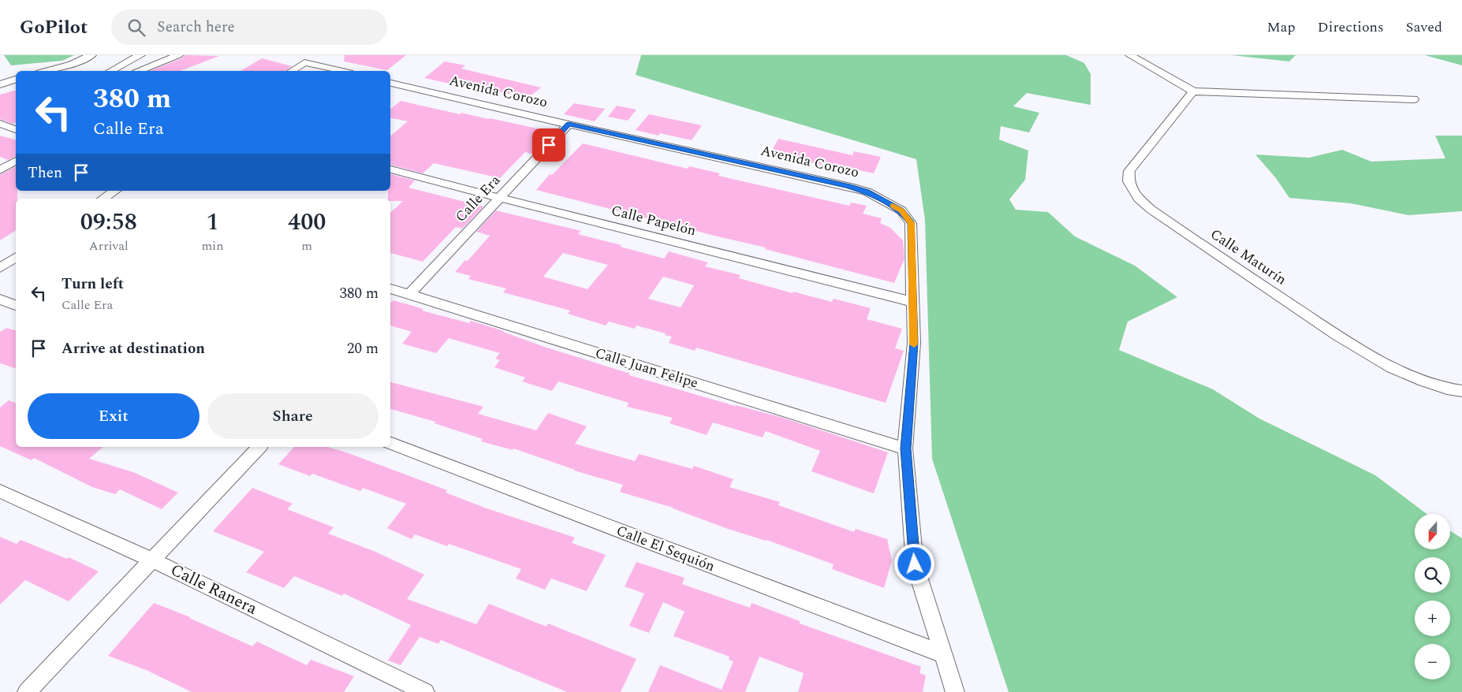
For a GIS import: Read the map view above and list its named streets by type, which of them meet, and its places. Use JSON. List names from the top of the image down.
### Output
{
  "streets": {
    "street": [
      "Avenida Corozo",
      "Calle Era",
      "Calle Papelón",
      "Calle Maturín",
      "Calle Juan Felipe",
      "Calle El Sequión",
      "Calle Ranera"
    ]
  },
  "crossings": [
    ["Avenida Corozo", "Calle Era"],
    ["Avenida Corozo", "Calle Papelón"],
    ["Avenida Corozo", "Calle Juan Felipe"],
    ["Avenida Corozo", "Calle El Sequión"],
    ["Calle Era", "Calle Papelón"],
    ["Calle Era", "Calle Juan Felipe"]
  ],
  "north": "bottom",
  "page": {
    "header": "GoPilot",
    "search": "Search here",
    "nav": ["Map", "Directions", "Saved"],
    "turn": ["380 m", "Calle Era"],
    "then": "Then",
    "eta": [
      "09:58",
      "Arrival",
      "1",
      "min",
      "400",
      "m"
    ],
    "list": [
      {
        "name": "Turn left",
        "note": "Calle Era",
        "value": "380 m"
      },
      {
        "name": "Arrive at destination",
        "value": "20 m"
      }
    ],
    "buttons": ["Exit", "Share"],
    "map_buttons": ["+", "−"]
  }
}
